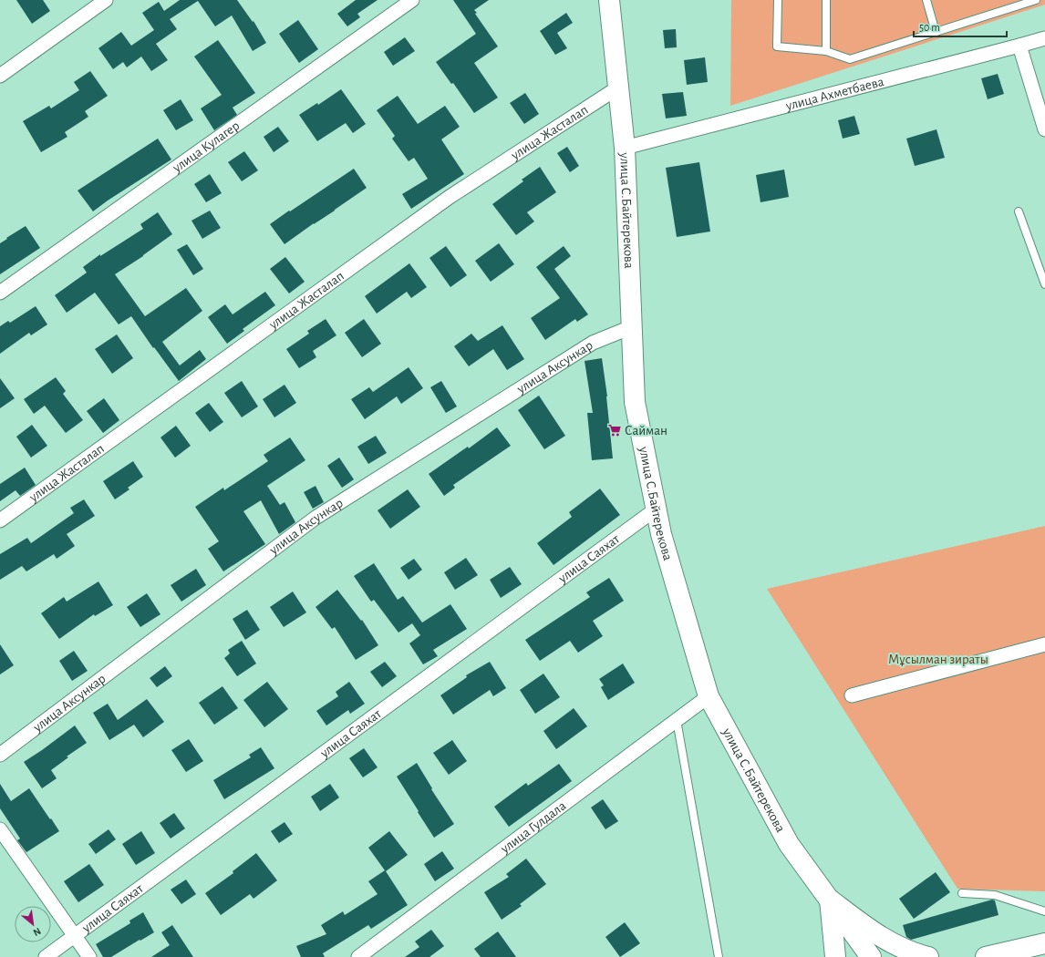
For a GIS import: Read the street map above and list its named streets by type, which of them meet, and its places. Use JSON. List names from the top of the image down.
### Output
{
  "streets": {
    "main road": ["улица С.Байтерекова"],
    "street": [
      "улица Ахметбаева",
      "улица Жасталап",
      "улица Кулагер",
      "улица Аксункар",
      "улица Саяхат",
      "улица Гулдала"
    ]
  },
  "crossings": [
    ["улица Ахметбаева", "улица С.Байтерекова"],
    ["улица Жасталап", "улица С.Байтерекова"],
    ["улица С.Байтерекова", "улица Аксункар"],
    ["улица С.Байтерекова", "улица Саяхат"],
    ["улица С.Байтерекова", "улица Гулдала"]
  ],
  "parks": ["Мұсылман зираты"],
  "places": {
    "supermarket": ["Сайман"]
  },
  "scale_bar": "50 m",
  "north": "bottom right"
}
